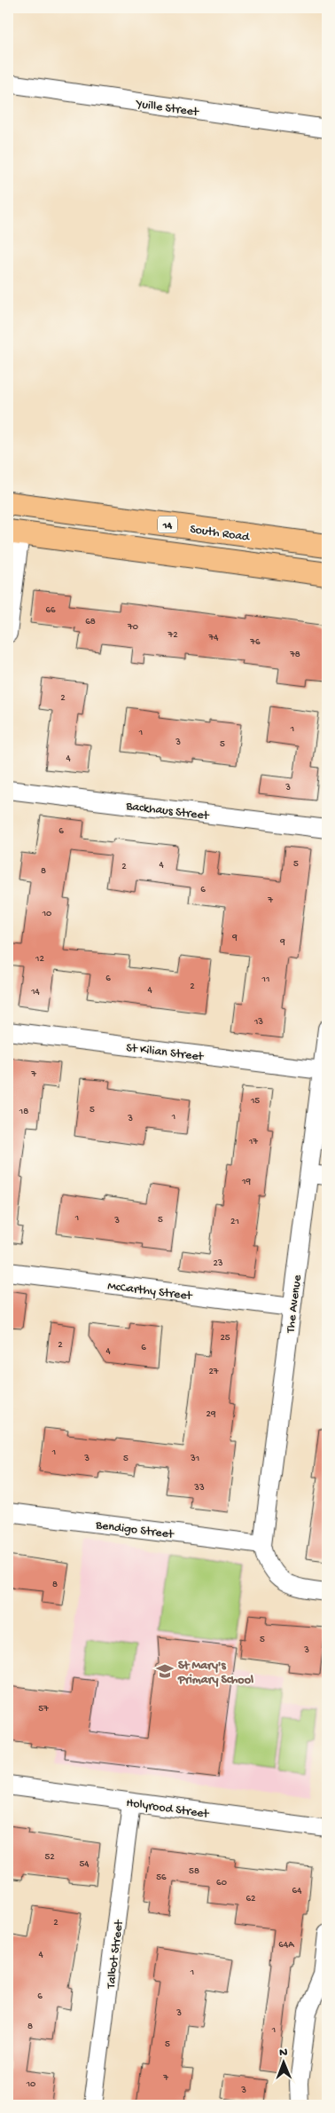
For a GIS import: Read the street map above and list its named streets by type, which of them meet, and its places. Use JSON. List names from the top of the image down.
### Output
{
  "streets": {
    "main road": ["14", "South Road"],
    "street": [
      "Yuille Street",
      "Backhaus Street",
      "St Kilian Street",
      "McCarthy Street",
      "The Avenue",
      "Bendigo Street",
      "Holyrood Street",
      "Talbot Street"
    ]
  },
  "crossings": [
    ["St Kilian Street", "The Avenue"],
    ["McCarthy Street", "The Avenue"],
    ["The Avenue", "Bendigo Street"],
    ["Holyrood Street", "Talbot Street"]
  ],
  "places": {
    "school or university": ["St Mary's Primary School"]
  },
  "house_numbers": [
    "66",
    "68",
    "70",
    "72",
    "74",
    "76",
    "78",
    "2",
    "1",
    "1",
    "3",
    "5",
    "4",
    "3",
    "6",
    "5",
    "4",
    "2",
    "8",
    "6",
    "7",
    "10",
    "9",
    "9",
    "12",
    "6",
    "11",
    "2",
    "4",
    "14",
    "13",
    "7",
    "15",
    "5",
    "18",
    "1",
    "3",
    "17",
    "19",
    "1",
    "5",
    "3",
    "21",
    "23",
    "25",
    "2",
    "6",
    "4",
    "27",
    "29",
    "1",
    "3",
    "5",
    "31",
    "33",
    "8",
    "5",
    "3",
    "57",
    "52",
    "54",
    "58",
    "56",
    "60",
    "64",
    "62",
    "2",
    "64A",
    "4",
    "1",
    "6",
    "3",
    "8",
    "1",
    "5",
    "7",
    "10",
    "3"
  ],
  "north": "top"
}
